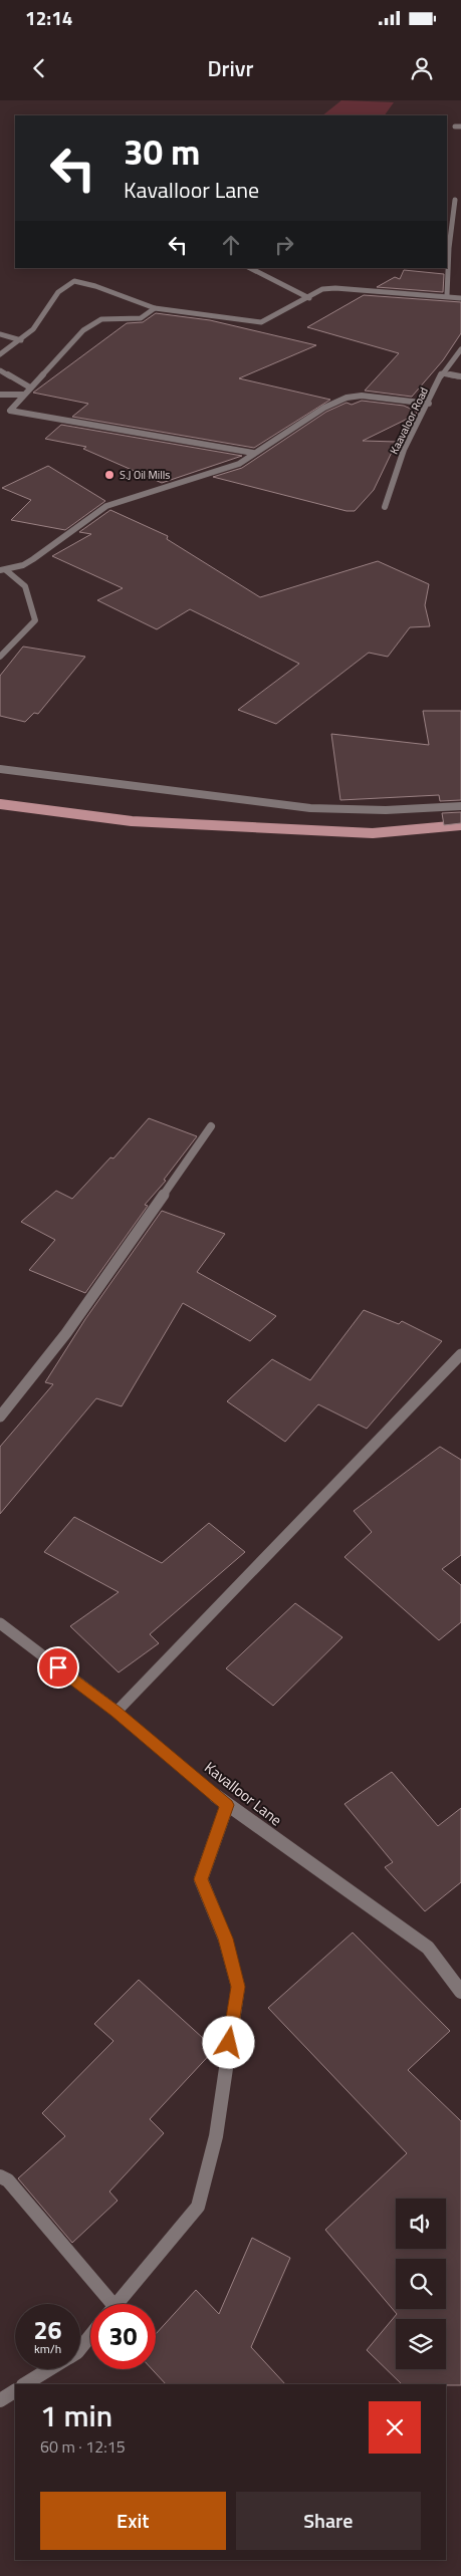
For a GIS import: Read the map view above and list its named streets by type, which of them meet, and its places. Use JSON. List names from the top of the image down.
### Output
{
  "streets": {
    "street": ["Kaavaloor Road", "Kavalloor Lane"]
  },
  "places": ["S.J Oil Mills"],
  "page": {
    "status": "12:14",
    "header": "Drivr",
    "turn": ["30 m", "Kavalloor Lane"],
    "speed": "26 km/h",
    "limit": "30",
    "heading": ["1 min", "60 m · 12:15"],
    "buttons": ["Exit", "Share"]
  }
}
